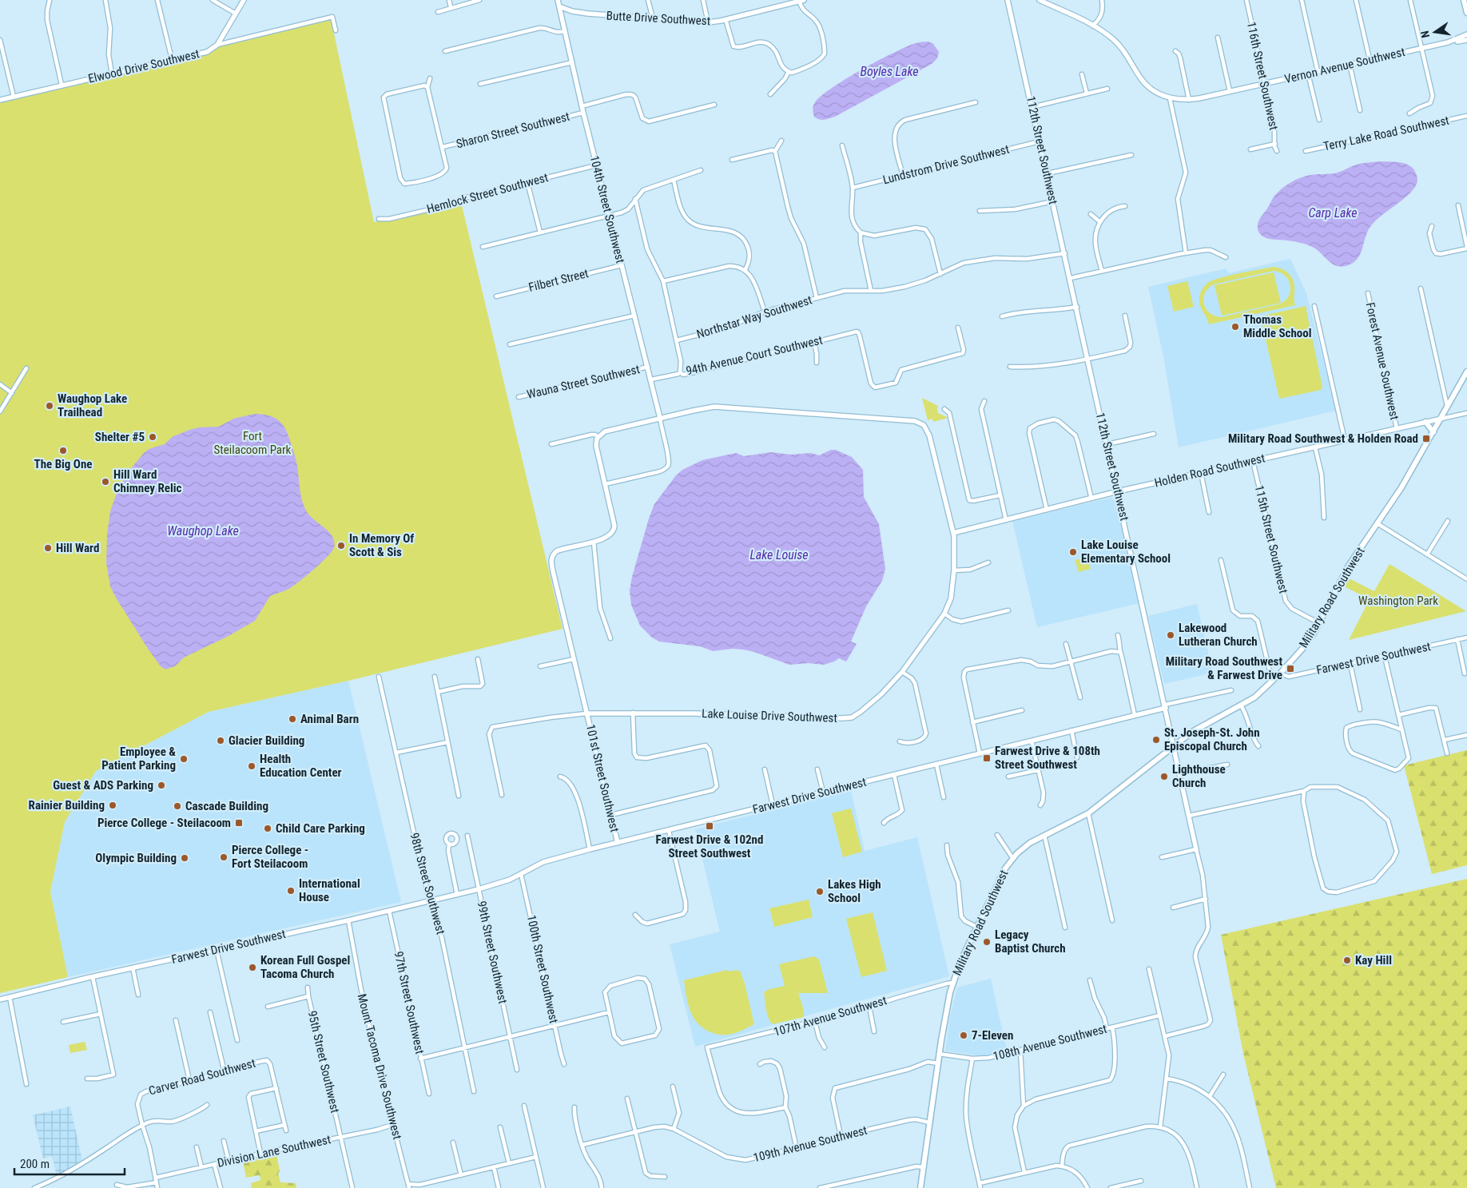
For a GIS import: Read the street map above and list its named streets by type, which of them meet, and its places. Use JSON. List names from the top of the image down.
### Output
{
  "streets": {
    "main road": ["Military Road Southwest"],
    "street": [
      "Butte Drive Southwest",
      "Vernon Avenue Southwest",
      "Elwood Drive Southwest",
      "116th Street Southwest",
      "Sharon Street Southwest",
      "Terry Lake Road Southwest",
      "112th Street Southwest",
      "Lundstrom Drive Southwest",
      "Hemlock Street Southwest",
      "104th Street Southwest",
      "Filbert Street",
      "Northstar Way Southwest",
      "94th Avenue Court Southwest",
      "Forest Avenue Southwest",
      "Wauna Street Southwest",
      "Holden Road Southwest",
      "115th Street Southwest",
      "Farwest Drive Southwest",
      "Lake Louise Drive Southwest",
      "101st Street Southwest",
      "98th Street Southwest",
      "99th Street Southwest",
      "100th Street Southwest",
      "97th Street Southwest",
      "107th Avenue Southwest",
      "108th Avenue Southwest",
      "95th Street Southwest",
      "Mount Tacoma Drive Southwest",
      "Carver Road Southwest",
      "109th Avenue Southwest",
      "Division Lane Southwest"
    ]
  },
  "crossings": [
    ["Butte Drive Southwest", "104th Street Southwest"],
    ["Vernon Avenue Southwest", "116th Street Southwest"],
    ["Sharon Street Southwest", "104th Street Southwest"],
    ["112th Street Southwest", "Lundstrom Drive Southwest"],
    ["112th Street Southwest", "Northstar Way Southwest"],
    ["112th Street Southwest", "Holden Road Southwest"],
    ["112th Street Southwest", "Military Road Southwest"],
    ["112th Street Southwest", "Farwest Drive Southwest"],
    ["Hemlock Street Southwest", "104th Street Southwest"],
    ["104th Street Southwest", "Filbert Street"],
    ["104th Street Southwest", "94th Avenue Court Southwest"],
    ["104th Street Southwest", "Wauna Street Southwest"],
    ["104th Street Southwest", "Lake Louise Drive Southwest"],
    ["Forest Avenue Southwest", "Holden Road Southwest"],
    ["Holden Road Southwest", "115th Street Southwest"],
    ["Holden Road Southwest", "Military Road Southwest"],
    ["Holden Road Southwest", "Lake Louise Drive Southwest"],
    ["115th Street Southwest", "Military Road Southwest"],
    ["Military Road Southwest", "Farwest Drive Southwest"],
    ["Military Road Southwest", "107th Avenue Southwest"],
    ["Military Road Southwest", "108th Avenue Southwest"],
    ["Military Road Southwest", "109th Avenue Southwest"],
    ["Farwest Drive Southwest", "101st Street Southwest"],
    ["Farwest Drive Southwest", "98th Street Southwest"],
    ["Farwest Drive Southwest", "99th Street Southwest"],
    ["Farwest Drive Southwest", "100th Street Southwest"],
    ["Farwest Drive Southwest", "97th Street Southwest"],
    ["Farwest Drive Southwest", "Mount Tacoma Drive Southwest"],
    ["Lake Louise Drive Southwest", "101st Street Southwest"],
    ["95th Street Southwest", "Division Lane Southwest"],
    ["Mount Tacoma Drive Southwest", "Division Lane Southwest"]
  ],
  "water": [
    "Boyles Lake",
    "Carp Lake",
    "Waughop Lake",
    "Lake Louise"
  ],
  "parks": ["Fort Steilacoom Park", "Washington Park"],
  "places": {
    "other": [
      "Thomas Middle School",
      "Waughop Lake Trailhead",
      "Shelter #5",
      "The Big One",
      "Hill Ward Chimney Relic",
      "In Memory Of Scott & Sis",
      "Hill Ward",
      "Lake Louise Elementary School",
      "Lakewood Lutheran Church",
      "Animal Barn",
      "St. Joseph-St. John Episcopal Church",
      "Glacier Building",
      "Employee & Patient Parking",
      "Health Education Center",
      "Lighthouse Church",
      "Guest & ADS Parking",
      "Rainier Building",
      "Cascade Building",
      "Child Care Parking",
      "Pierce College - Fort Steilacoom",
      "Olympic Building",
      "International House",
      "Lakes High School",
      "Legacy Baptist Church",
      "Kay Hill",
      "Korean Full Gospel Tacoma Church",
      "7-Eleven"
    ],
    "transit": [
      "Military Road Southwest & Holden Road",
      "Military Road Southwest & Farwest Drive",
      "Farwest Drive & 108th Street Southwest",
      "Pierce College - Steilacoom",
      "Farwest Drive & 102nd Street Southwest"
    ]
  },
  "scale_bar": "200 m",
  "north": "left"
}
